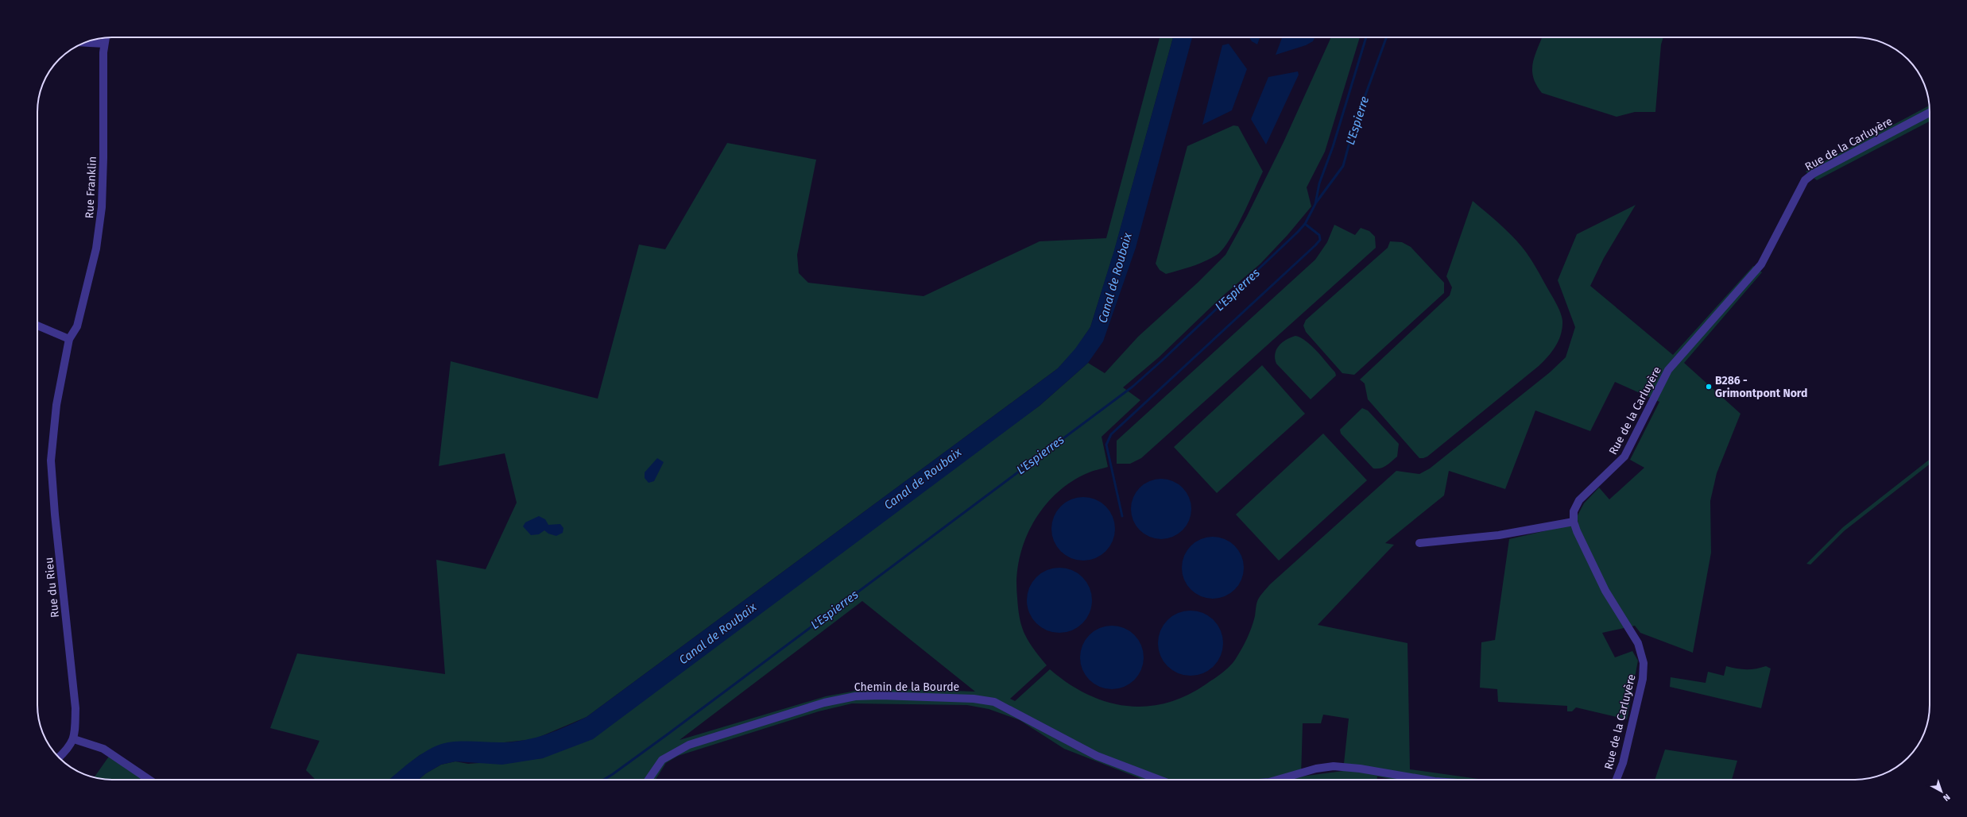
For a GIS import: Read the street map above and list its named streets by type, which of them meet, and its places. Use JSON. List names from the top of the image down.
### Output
{
  "streets": {
    "street": [
      "Rue de la Carluyère",
      "Rue Franklin",
      "Rue du Rieu",
      "Chemin de la Bourde"
    ]
  },
  "crossings": [
    ["Rue Franklin", "Rue du Rieu"]
  ],
  "water": ["L'Espierre", "Canal de Roubaix", "L'Espierres"],
  "places": ["B286 - Grimontpont Nord"],
  "north": "bottom right"
}
